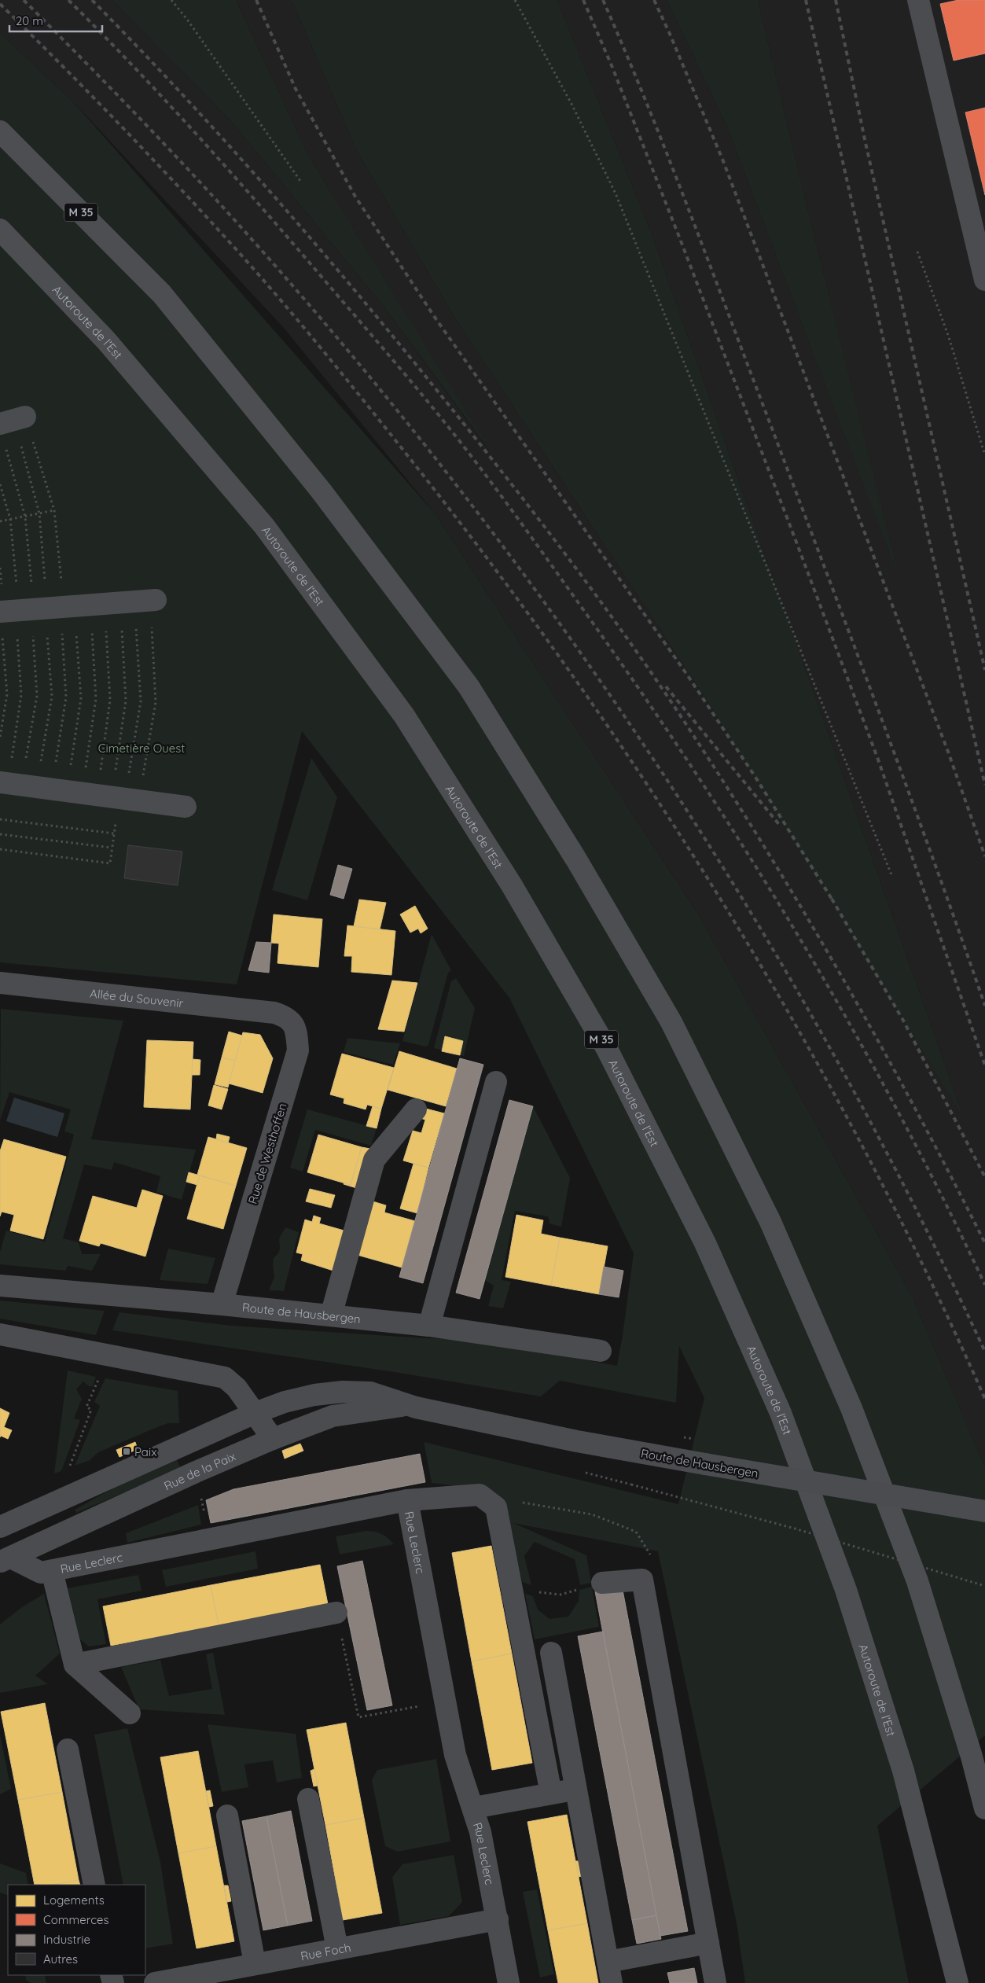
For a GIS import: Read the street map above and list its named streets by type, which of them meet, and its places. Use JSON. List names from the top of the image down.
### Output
{
  "streets": {
    "highway": ["M 35", "Autoroute de l’Est"],
    "street": [
      "Allée du Souvenir",
      "Rue de Westhoffen",
      "Route de Hausbergen",
      "Rue de la Paix",
      "Rue Leclerc",
      "Rue Foch"
    ]
  },
  "crossings": [
    ["Allée du Souvenir", "Rue de Westhoffen"],
    ["Rue de Westhoffen", "Route de Hausbergen"],
    ["Route de Hausbergen", "Rue de la Paix"],
    ["Rue de la Paix", "Rue Leclerc"],
    ["Rue Leclerc", "Rue Foch"]
  ],
  "parks": ["Cimetière Ouest"],
  "places": {
    "transit": ["Paix"]
  },
  "legend": [
    "Logements",
    "Commerces",
    "Industrie",
    "Autres"
  ],
  "scale_bar": "20 m"
}
